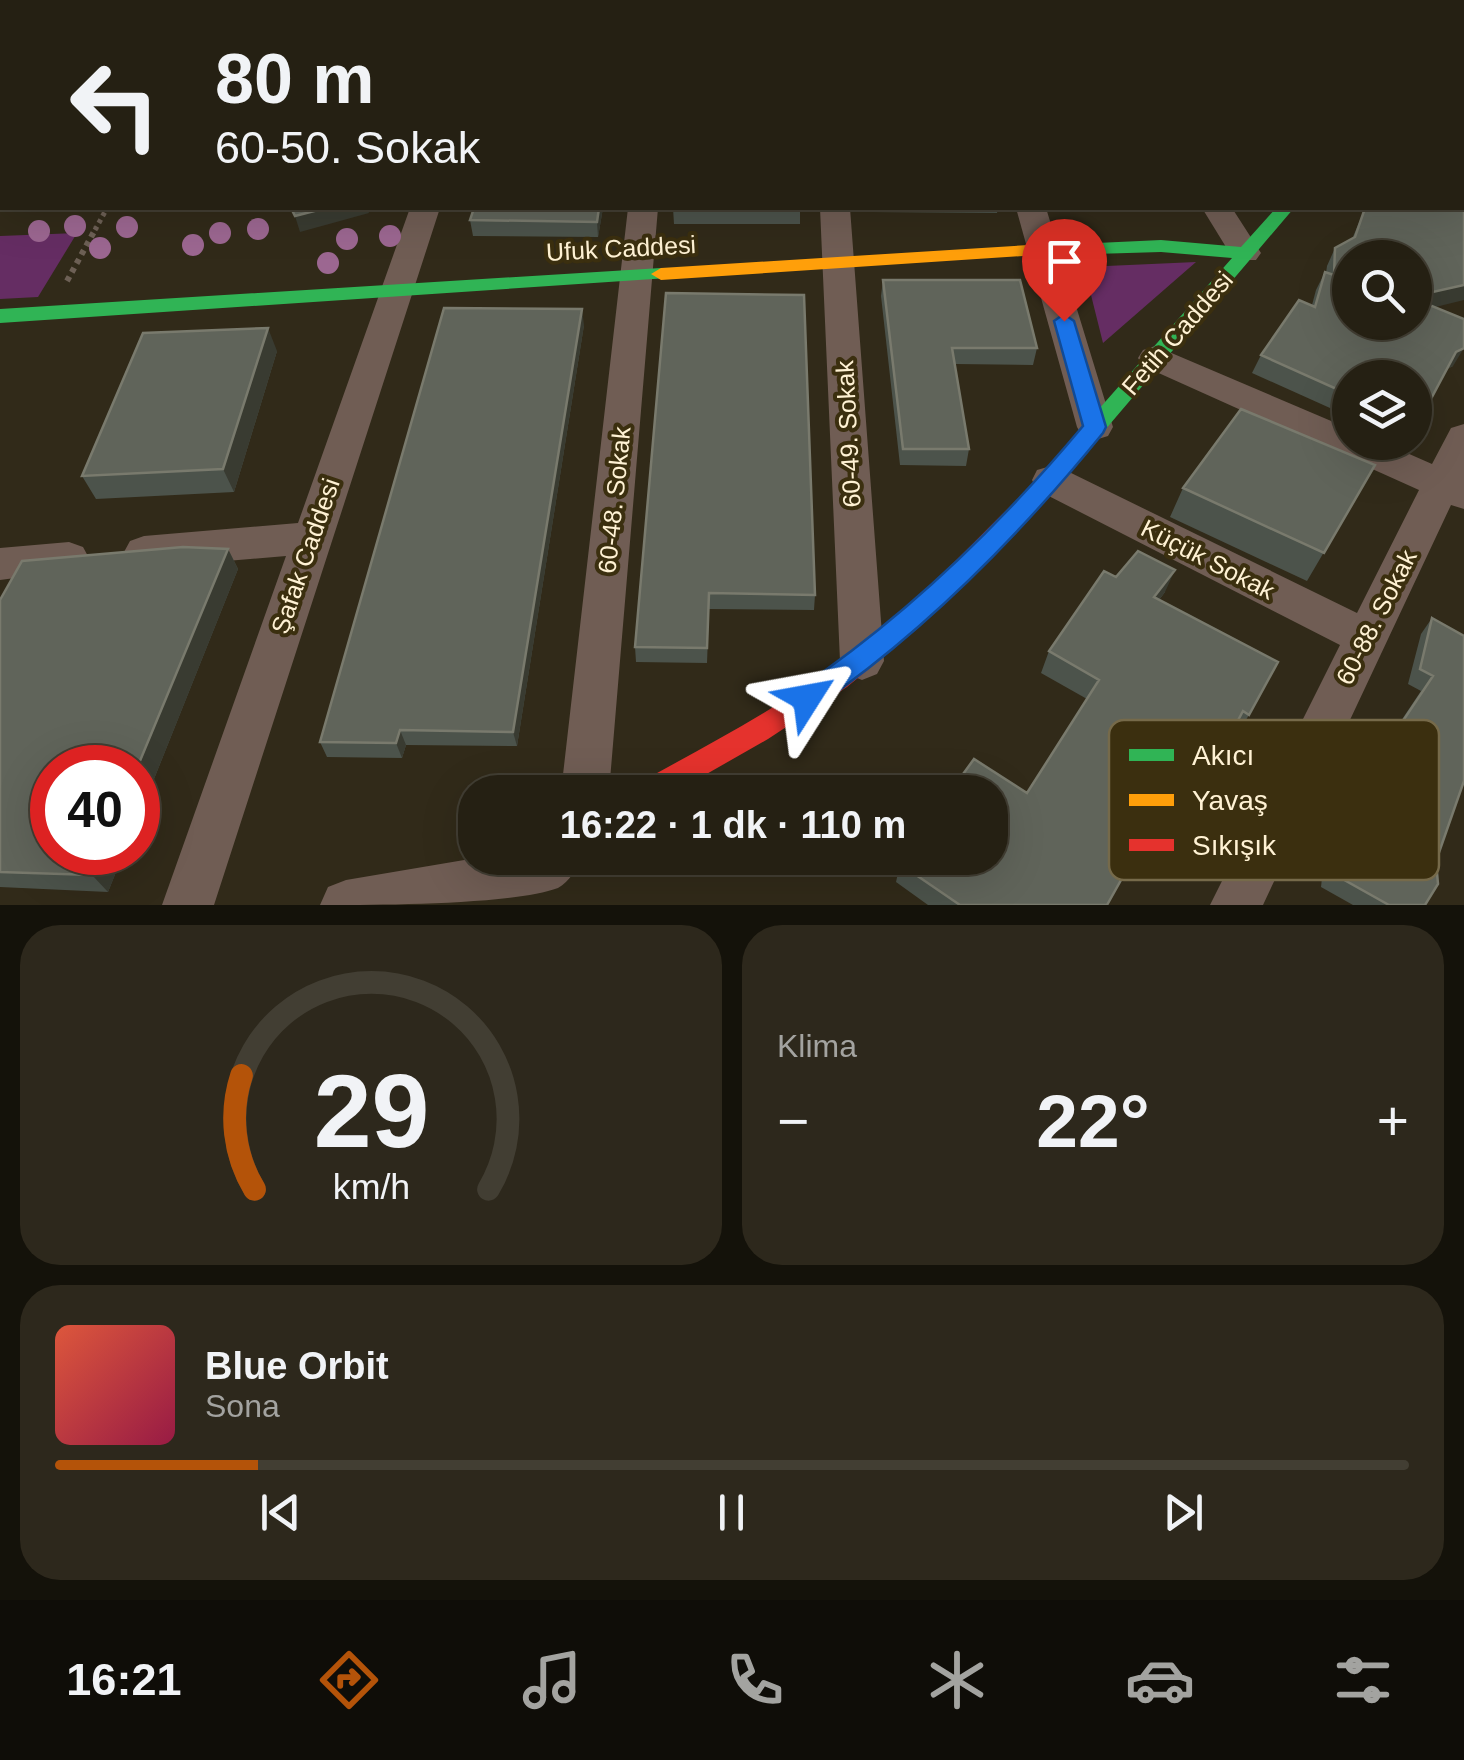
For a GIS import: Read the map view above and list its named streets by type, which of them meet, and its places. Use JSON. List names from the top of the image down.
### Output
{
  "streets": {
    "street": [
      "Ufuk Caddesi",
      "Fetih Caddesi",
      "60-49. Sokak",
      "60-48. Sokak",
      "Şafak Caddesi",
      "Küçük Sokak",
      "60-88. Sokak"
    ]
  },
  "crossings": [
    ["Ufuk Caddesi", "Fetih Caddesi"],
    ["Ufuk Caddesi", "60-49. Sokak"],
    ["Ufuk Caddesi", "60-48. Sokak"],
    ["Ufuk Caddesi", "Şafak Caddesi"],
    ["Fetih Caddesi", "60-49. Sokak"],
    ["Fetih Caddesi", "Küçük Sokak"],
    ["Küçük Sokak", "60-88. Sokak"]
  ],
  "legend": ["Akıcı", "Yavaş", "Sıkışık"],
  "page": {
    "turn": ["80 m", "60-50. Sokak"],
    "limit": "40",
    "trip": "16:22 · 1 dk · 110 m",
    "tile": "Klima",
    "heat": ["−", "22°", "+"],
    "song": ["Blue Orbit", "Sona"],
    "tabs": "16:21",
    "gauge": ["29", "km/h"]
  }
}
